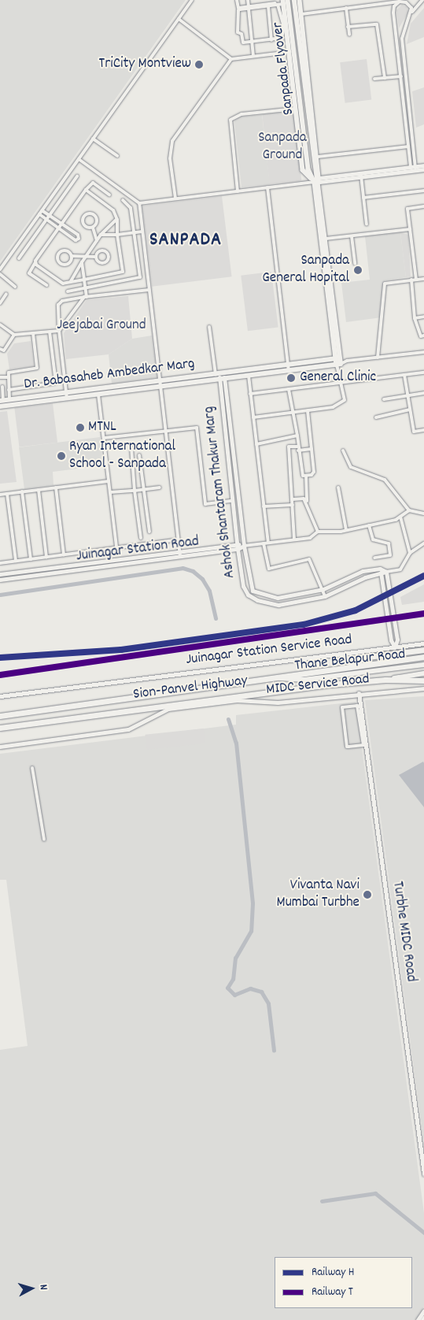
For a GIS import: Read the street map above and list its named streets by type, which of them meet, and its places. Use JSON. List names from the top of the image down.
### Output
{
  "streets": {
    "highway": ["Sion-Panvel Highway"],
    "main road": ["Sanpada Flyover", "Dr. Babasaheb Ambedkar Marg", "Thane Belapur Road"],
    "street": [
      "Ashok Shantaram Thakur Marg",
      "Juinagar Station Road",
      "Juinagar Station Service Road",
      "MIDC Service Road",
      "Turbhe MIDC Road"
    ]
  },
  "crossings": [
    ["Dr. Babasaheb Ambedkar Marg", "Ashok Shantaram Thakur Marg"],
    ["Ashok Shantaram Thakur Marg", "Juinagar Station Road"],
    ["Thane Belapur Road", "Sion-Panvel Highway"],
    ["MIDC Service Road", "Sion-Panvel Highway"],
    ["MIDC Service Road", "Turbhe MIDC Road"]
  ],
  "districts": ["SANPADA"],
  "parks": ["Sanpada Ground", "Jeejabai Ground"],
  "places": [
    "TriCity Montview",
    "Sanpada General Hopital",
    "General Clinic",
    "MTNL",
    "Ryan International School - Sanpada",
    "Vivanta Navi Mumbai Turbhe"
  ],
  "lines": ["rail line H", "rail line T"],
  "legend": ["Railway H", "Railway T"],
  "north": "right"
}
